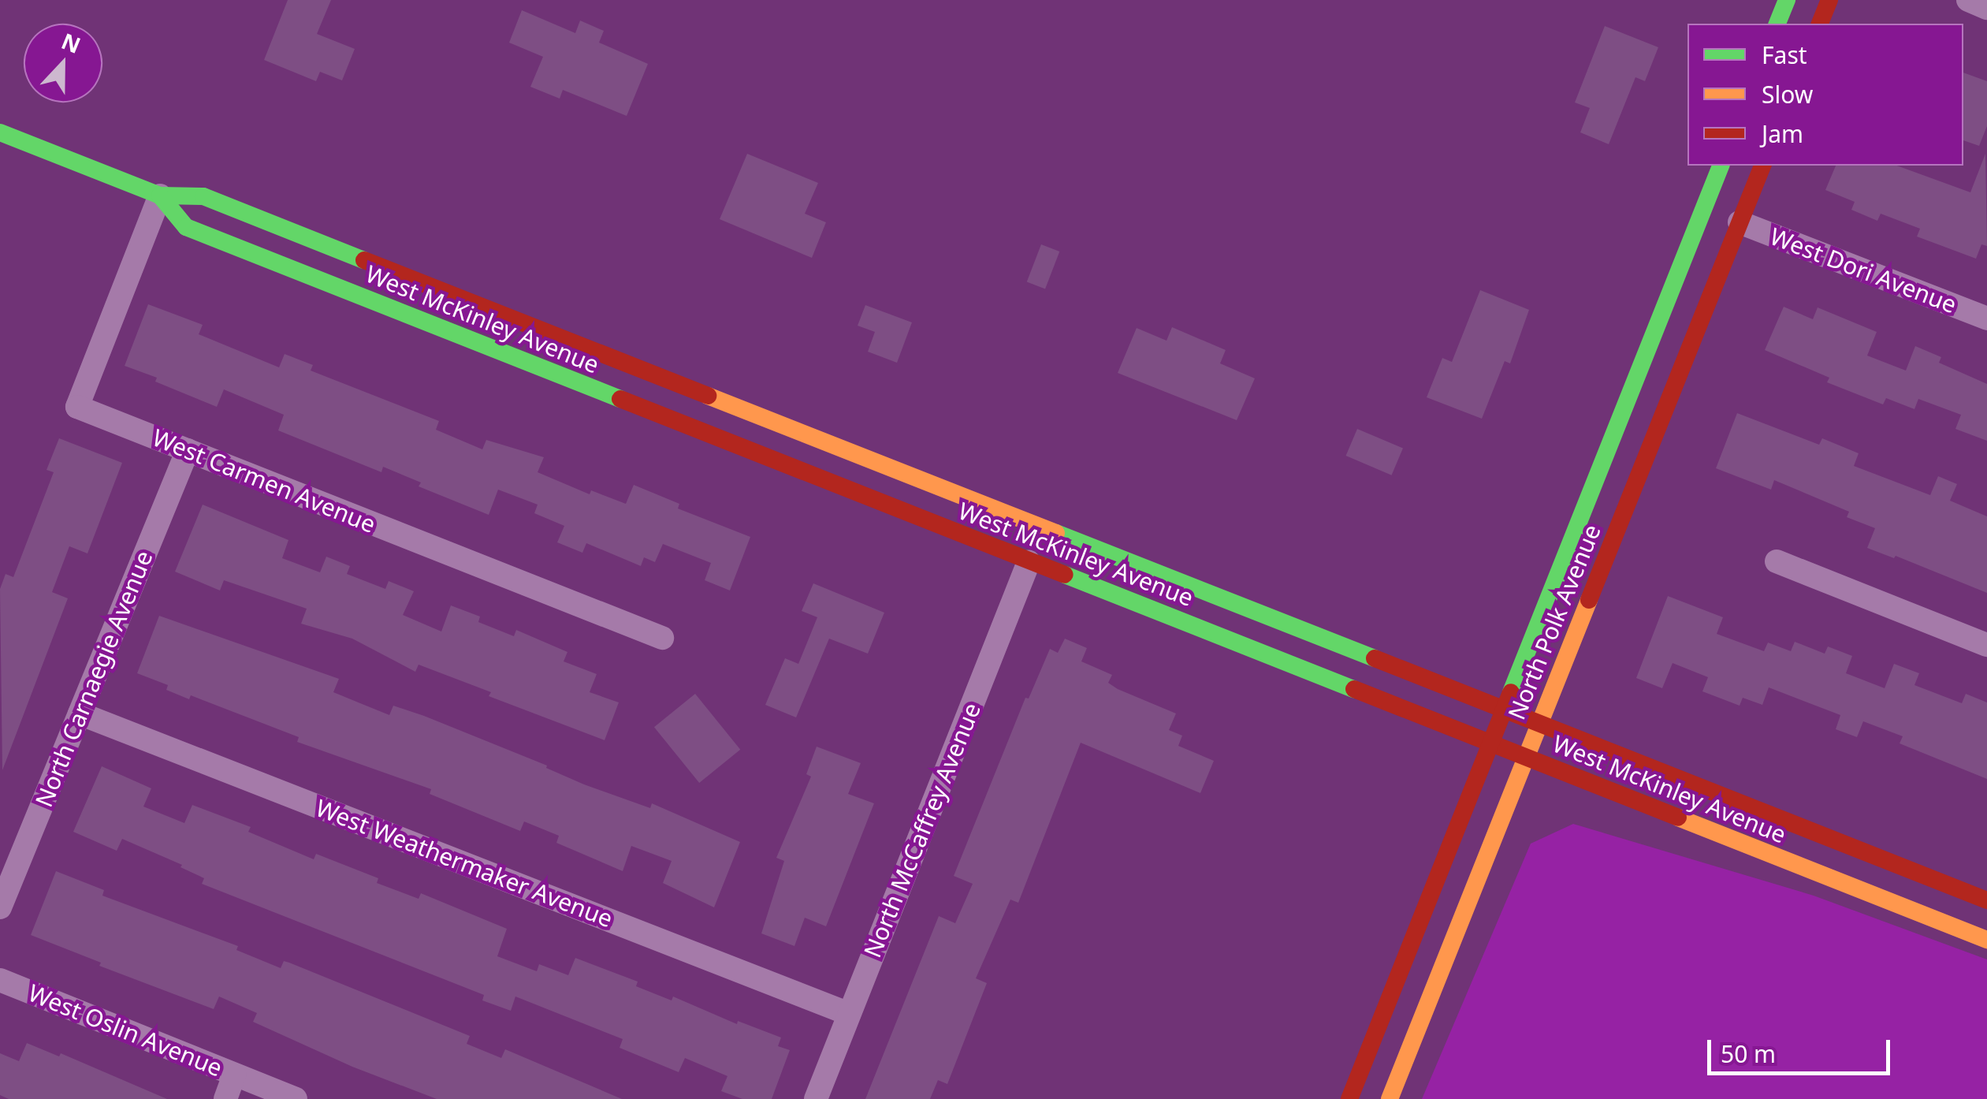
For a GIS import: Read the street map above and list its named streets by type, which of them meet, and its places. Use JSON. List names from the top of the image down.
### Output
{
  "streets": {
    "street": [
      "West Dori Avenue",
      "West McKinley Avenue",
      "West Carmen Avenue",
      "North Polk Avenue",
      "North Carnaegie Avenue",
      "North McCaffrey Avenue",
      "West Weathermaker Avenue",
      "West Oslin Avenue"
    ]
  },
  "crossings": [
    ["West Dori Avenue", "North Polk Avenue"],
    ["West McKinley Avenue", "West Carmen Avenue"],
    ["West McKinley Avenue", "North Polk Avenue"],
    ["West McKinley Avenue", "North McCaffrey Avenue"],
    ["West Carmen Avenue", "North Carnaegie Avenue"],
    ["North Carnaegie Avenue", "West Weathermaker Avenue"],
    ["North McCaffrey Avenue", "West Weathermaker Avenue"]
  ],
  "legend": ["Fast", "Slow", "Jam"],
  "scale_bar": "50 m",
  "north": "top"
}
